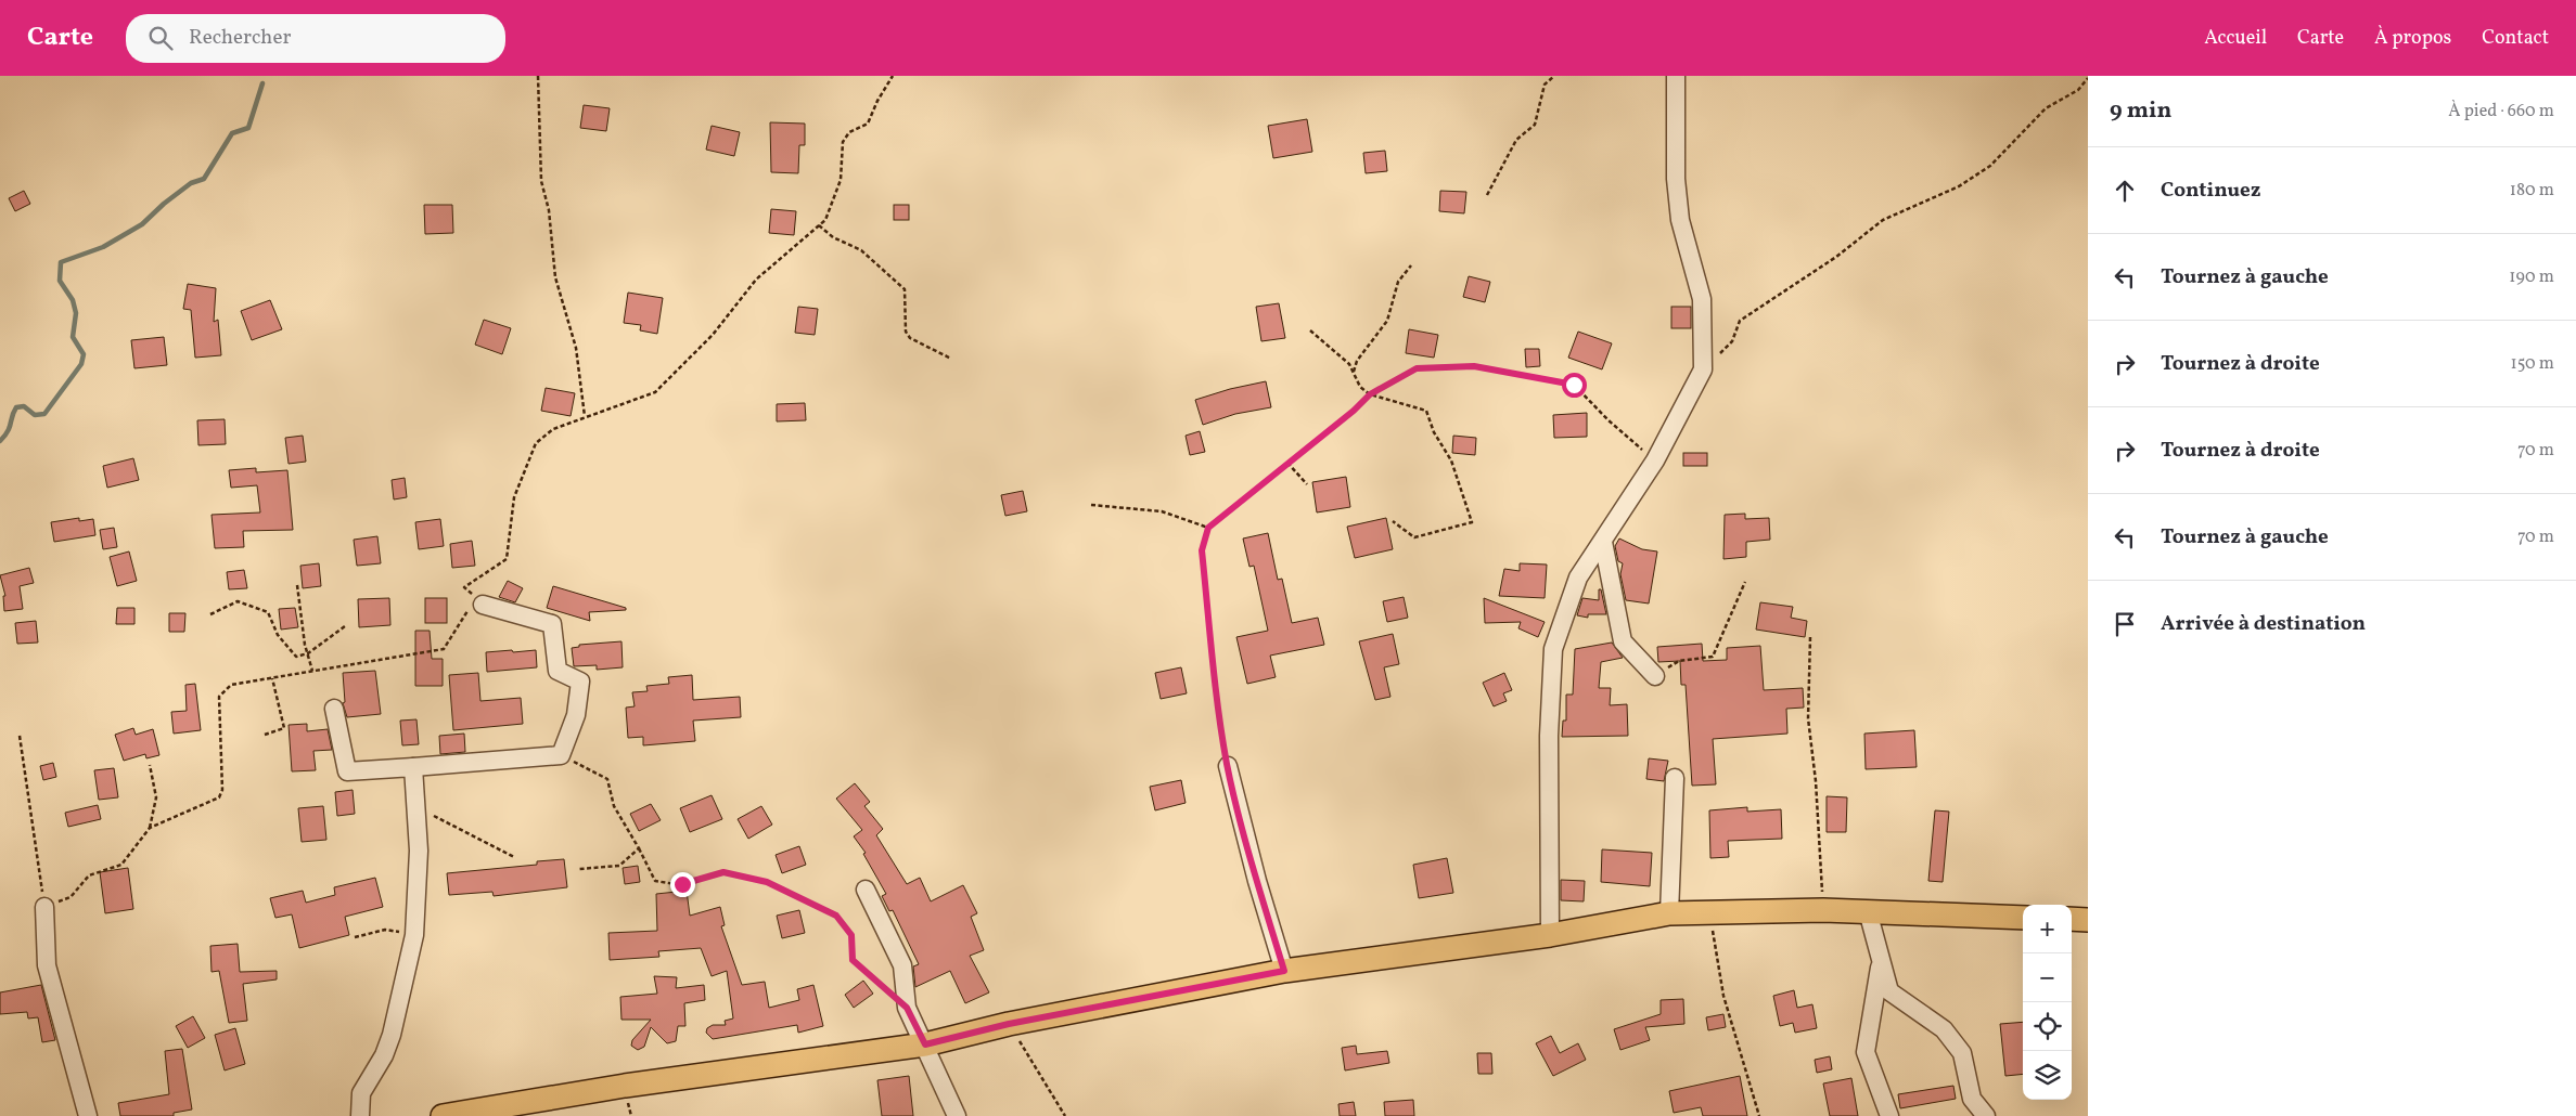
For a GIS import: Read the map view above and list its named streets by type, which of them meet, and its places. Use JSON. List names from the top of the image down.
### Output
{
  "page": {
    "header": "Carte",
    "search": "Rechercher",
    "nav": [
      "Accueil",
      "Carte",
      "À propos",
      "Contact"
    ],
    "heading": ["9 min", "À pied · 660 m"],
    "list": [
      ["Continuez", "180 m"],
      ["Tournez à gauche", "190 m"],
      ["Tournez à droite", "150 m"],
      ["Tournez à droite", "70 m"],
      ["Tournez à gauche", "70 m"],
      "Arrivée à destination"
    ],
    "map_buttons": ["+", "−"]
  }
}
